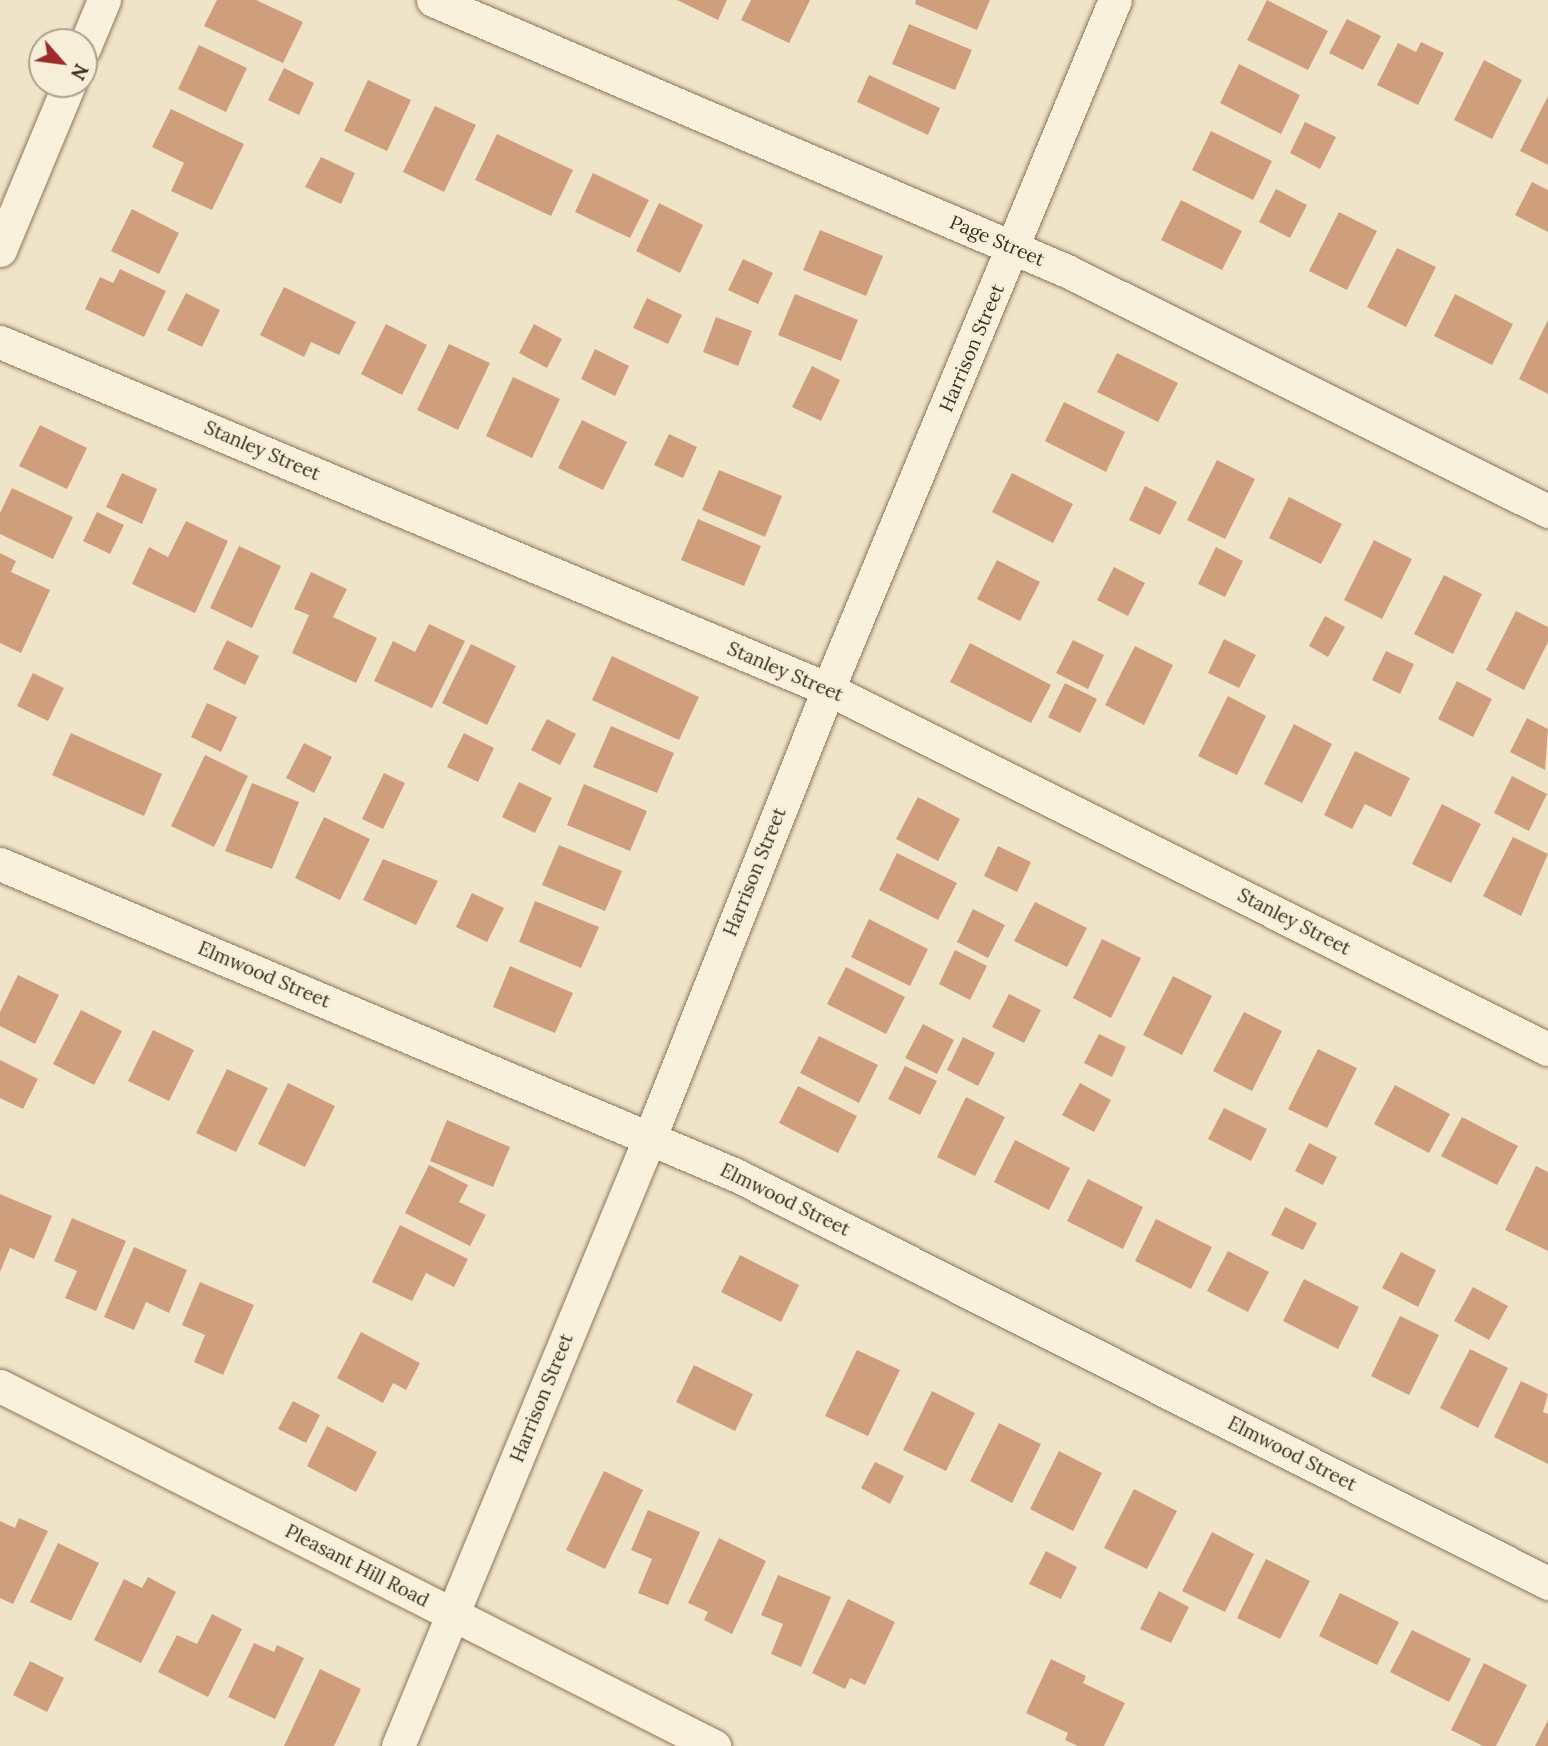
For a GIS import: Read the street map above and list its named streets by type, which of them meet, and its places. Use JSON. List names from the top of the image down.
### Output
{
  "streets": {
    "street": [
      "Page Street",
      "Harrison Street",
      "Stanley Street",
      "Elmwood Street",
      "Pleasant Hill Road"
    ]
  },
  "crossings": [
    ["Page Street", "Harrison Street"],
    ["Harrison Street", "Stanley Street"],
    ["Harrison Street", "Elmwood Street"],
    ["Harrison Street", "Pleasant Hill Road"]
  ],
  "north": "bottom right"
}
